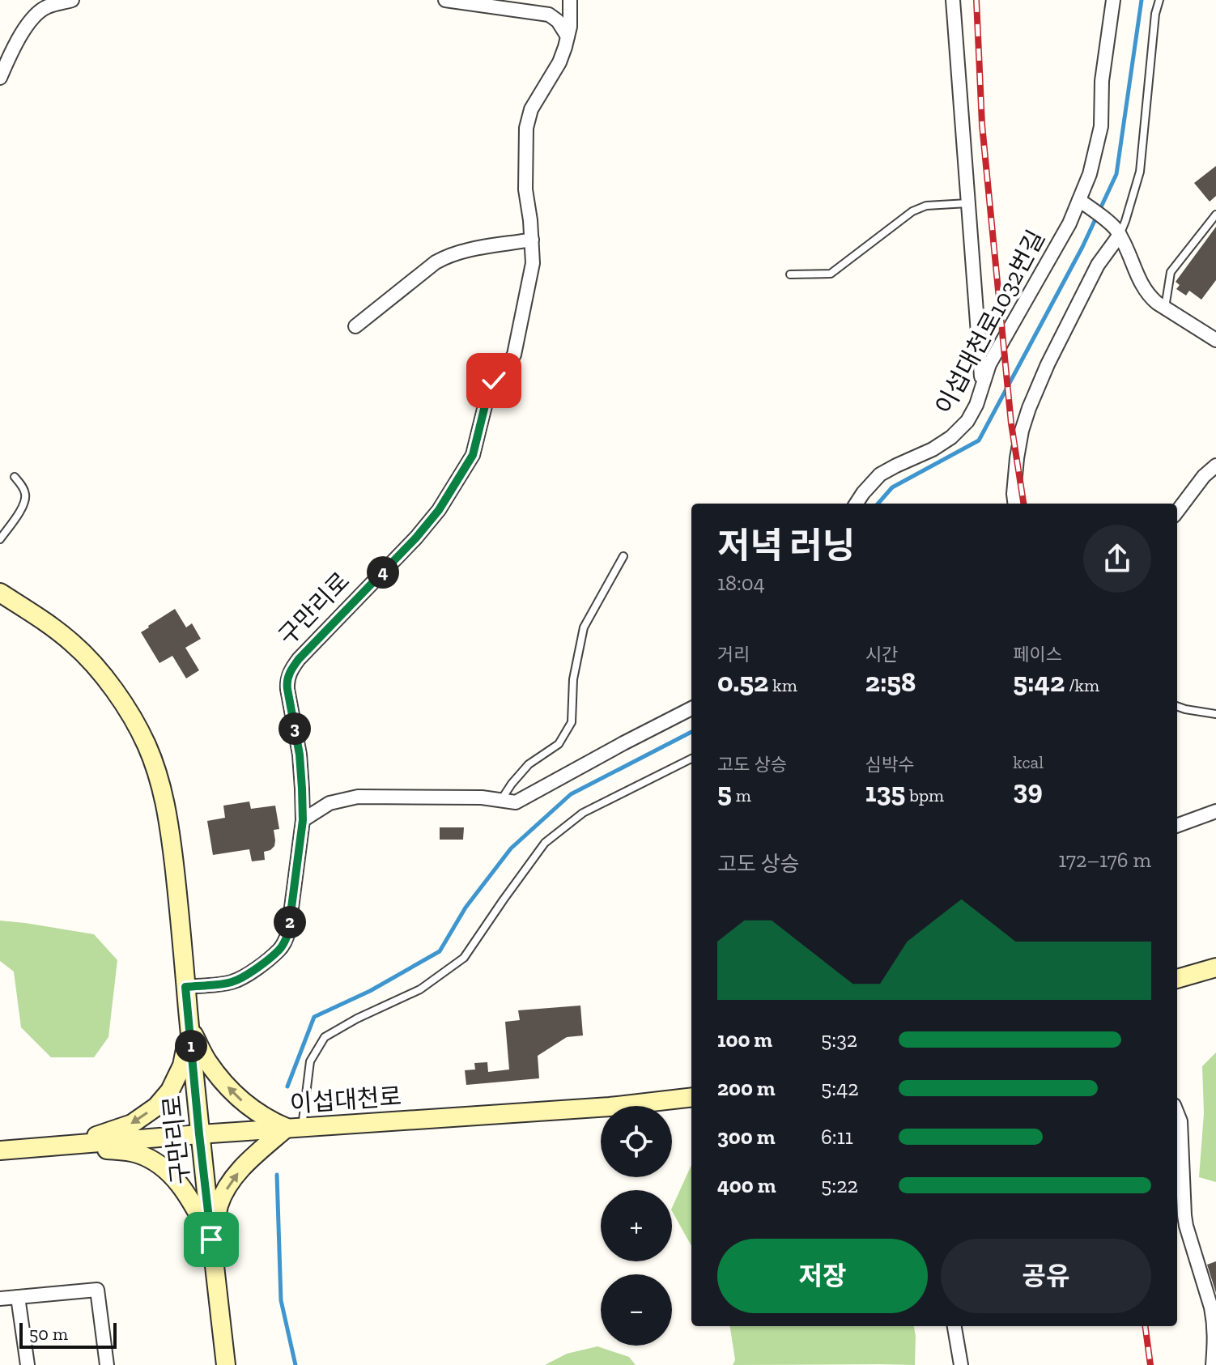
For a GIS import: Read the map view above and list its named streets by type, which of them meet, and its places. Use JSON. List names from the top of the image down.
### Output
{
  "streets": {
    "street": ["이섭대천로1032번길", "구만리로", "이섭대천로"]
  },
  "crossings": [
    ["구만리로", "이섭대천로"]
  ],
  "scale_bar": "50 m",
  "page": {
    "heading": ["저녁 러닝", "18:04"],
    "pins": [
      "4",
      "3",
      "2",
      "1"
    ],
    "stats": [
      ["거리", "0.52 km"],
      ["시간", "2:58"],
      ["페이스", "5:42 /km"],
      ["고도 상승", "5 m"],
      ["심박수", "135 bpm"],
      ["kcal", "39"]
    ],
    "chart": ["고도 상승", "172–176 m"],
    "list": [
      {
        "name": "100 m",
        "note": "5:32"
      },
      {
        "name": "200 m",
        "note": "5:42"
      },
      {
        "name": "300 m",
        "note": "6:11"
      },
      {
        "name": "400 m",
        "note": "5:22"
      }
    ],
    "map_buttons": ["+", "−"],
    "buttons": ["저장", "공유"],
    "scale": "50 m"
  }
}
